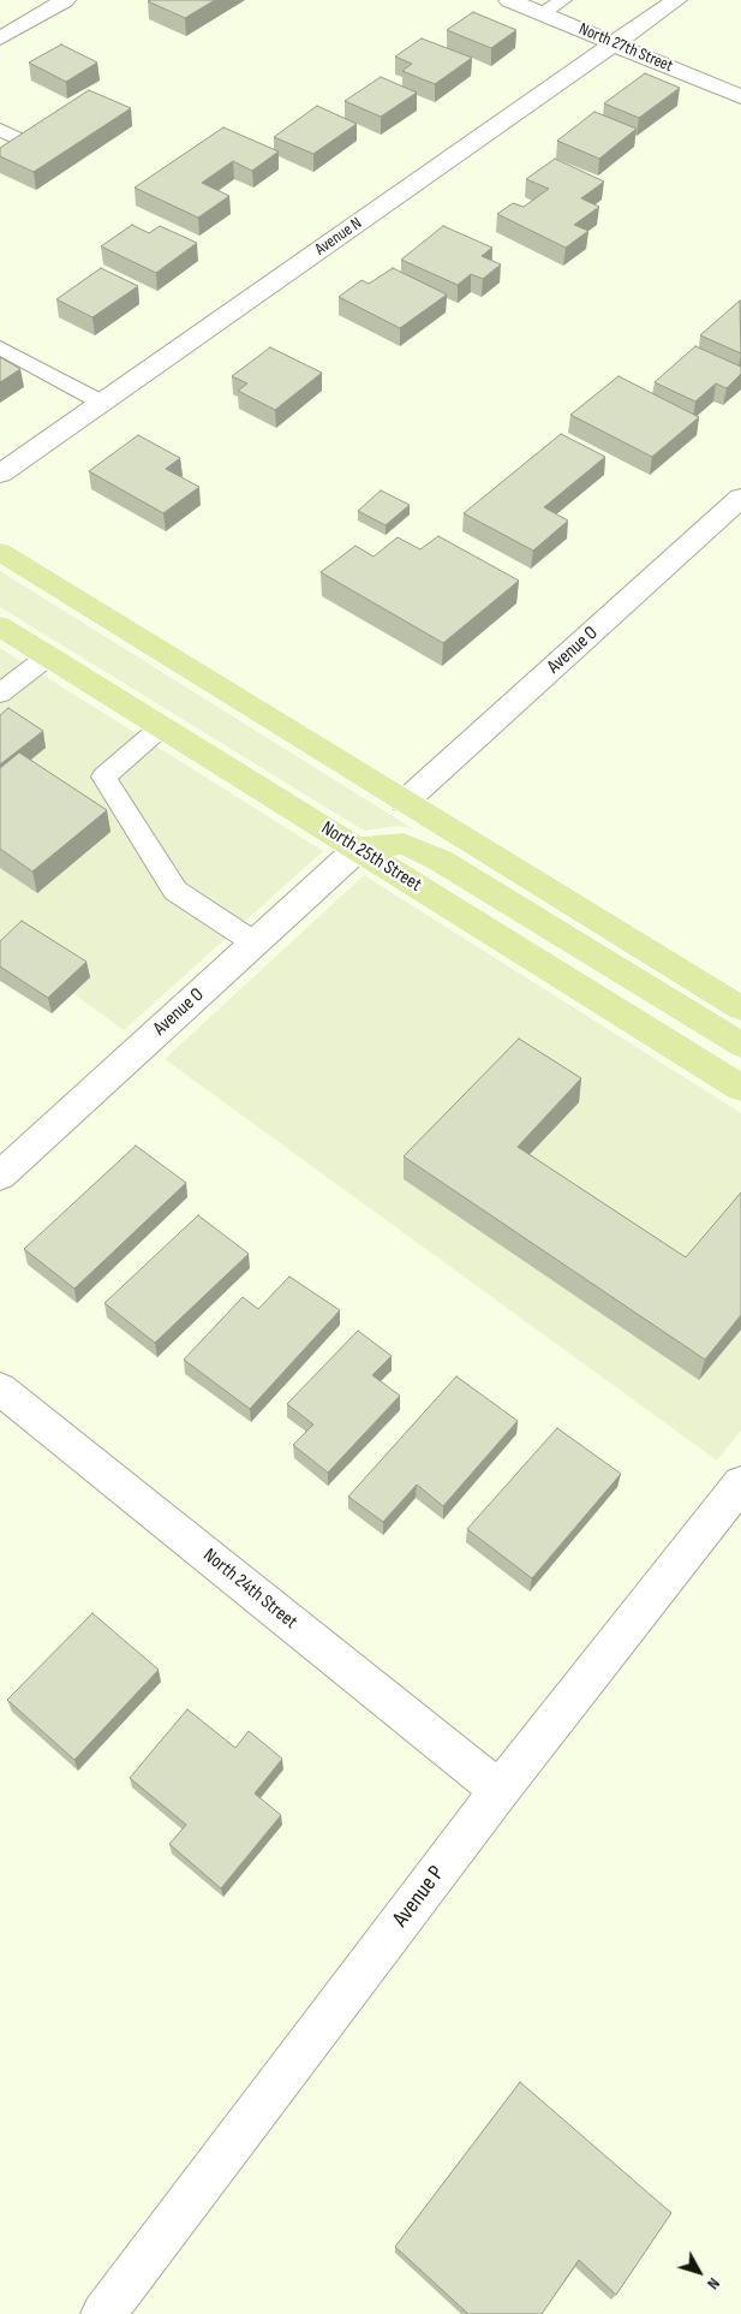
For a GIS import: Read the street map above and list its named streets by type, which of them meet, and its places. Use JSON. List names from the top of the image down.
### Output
{
  "streets": {
    "main road": ["North 25th Street"],
    "street": [
      "North 27th Street",
      "Avenue N",
      "Avenue O",
      "North 24th Street",
      "Avenue P"
    ]
  },
  "crossings": [
    ["North 27th Street", "Avenue N"],
    ["Avenue O", "North 25th Street"],
    ["North 24th Street", "Avenue P"]
  ],
  "north": "bottom right"
}
